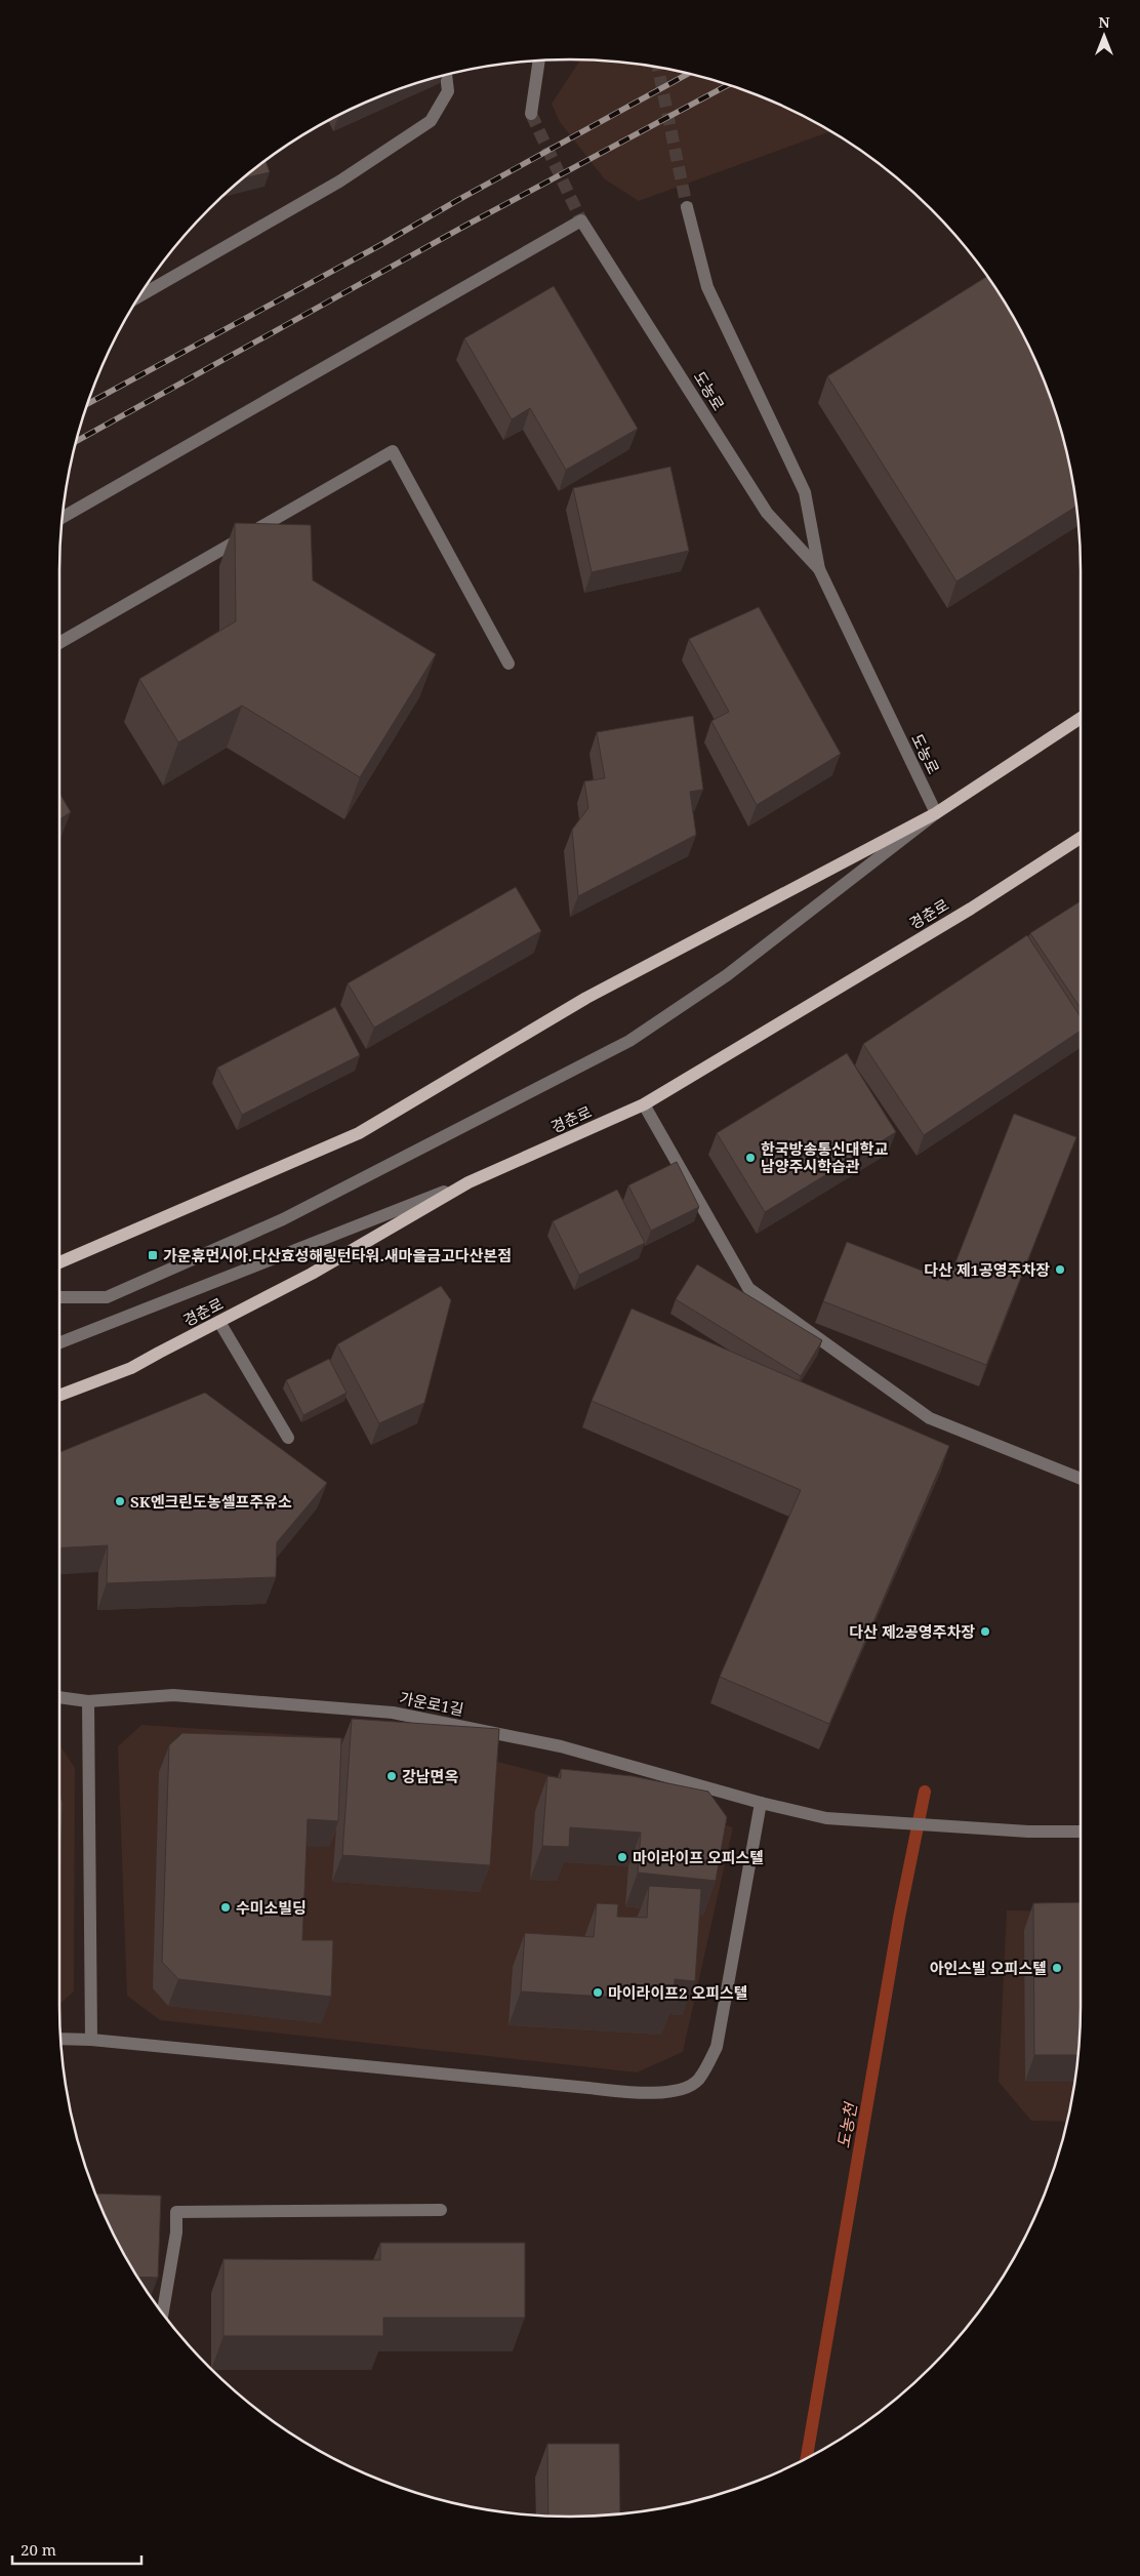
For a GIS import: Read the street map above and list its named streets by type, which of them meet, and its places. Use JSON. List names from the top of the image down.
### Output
{
  "streets": {
    "main road": ["경춘로"],
    "street": ["도농로", "가운로1길"]
  },
  "water": ["도농천"],
  "places": {
    "other": [
      "한국방송통신대학교 남양주시학습관",
      "다산 제1공영주차장",
      "SK엔크린도농셀프주유소",
      "다산 제2공영주차장",
      "강남면옥",
      "마이라이프 오피스텔",
      "수미소빌딩",
      "아인스빌 오피스텔",
      "마이라이프2 오피스텔"
    ],
    "transit": ["가운휴먼시아.다산효성해링턴타워.새마을금고다산본점"]
  },
  "scale_bar": "20 m",
  "north": "top"
}
